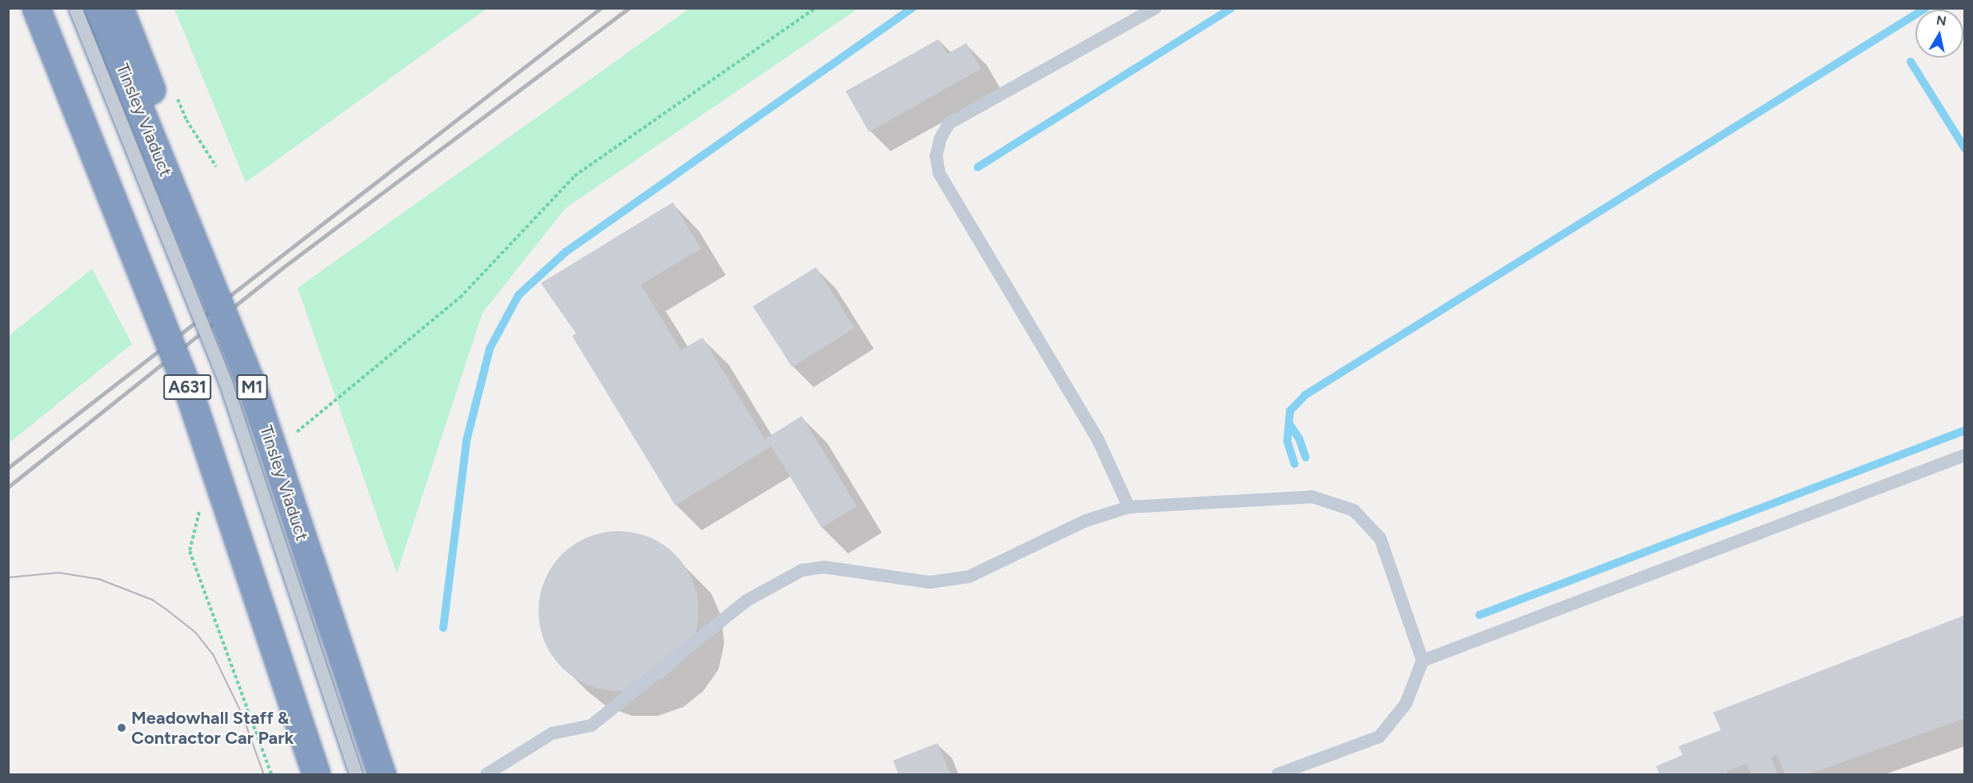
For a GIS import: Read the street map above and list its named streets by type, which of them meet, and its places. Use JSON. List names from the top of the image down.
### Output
{
  "streets": {
    "highway": ["Tinsley Viaduct", "A631", "M1"]
  },
  "places": ["Meadowhall Staff & Contractor Car Park"],
  "north": "top"
}
